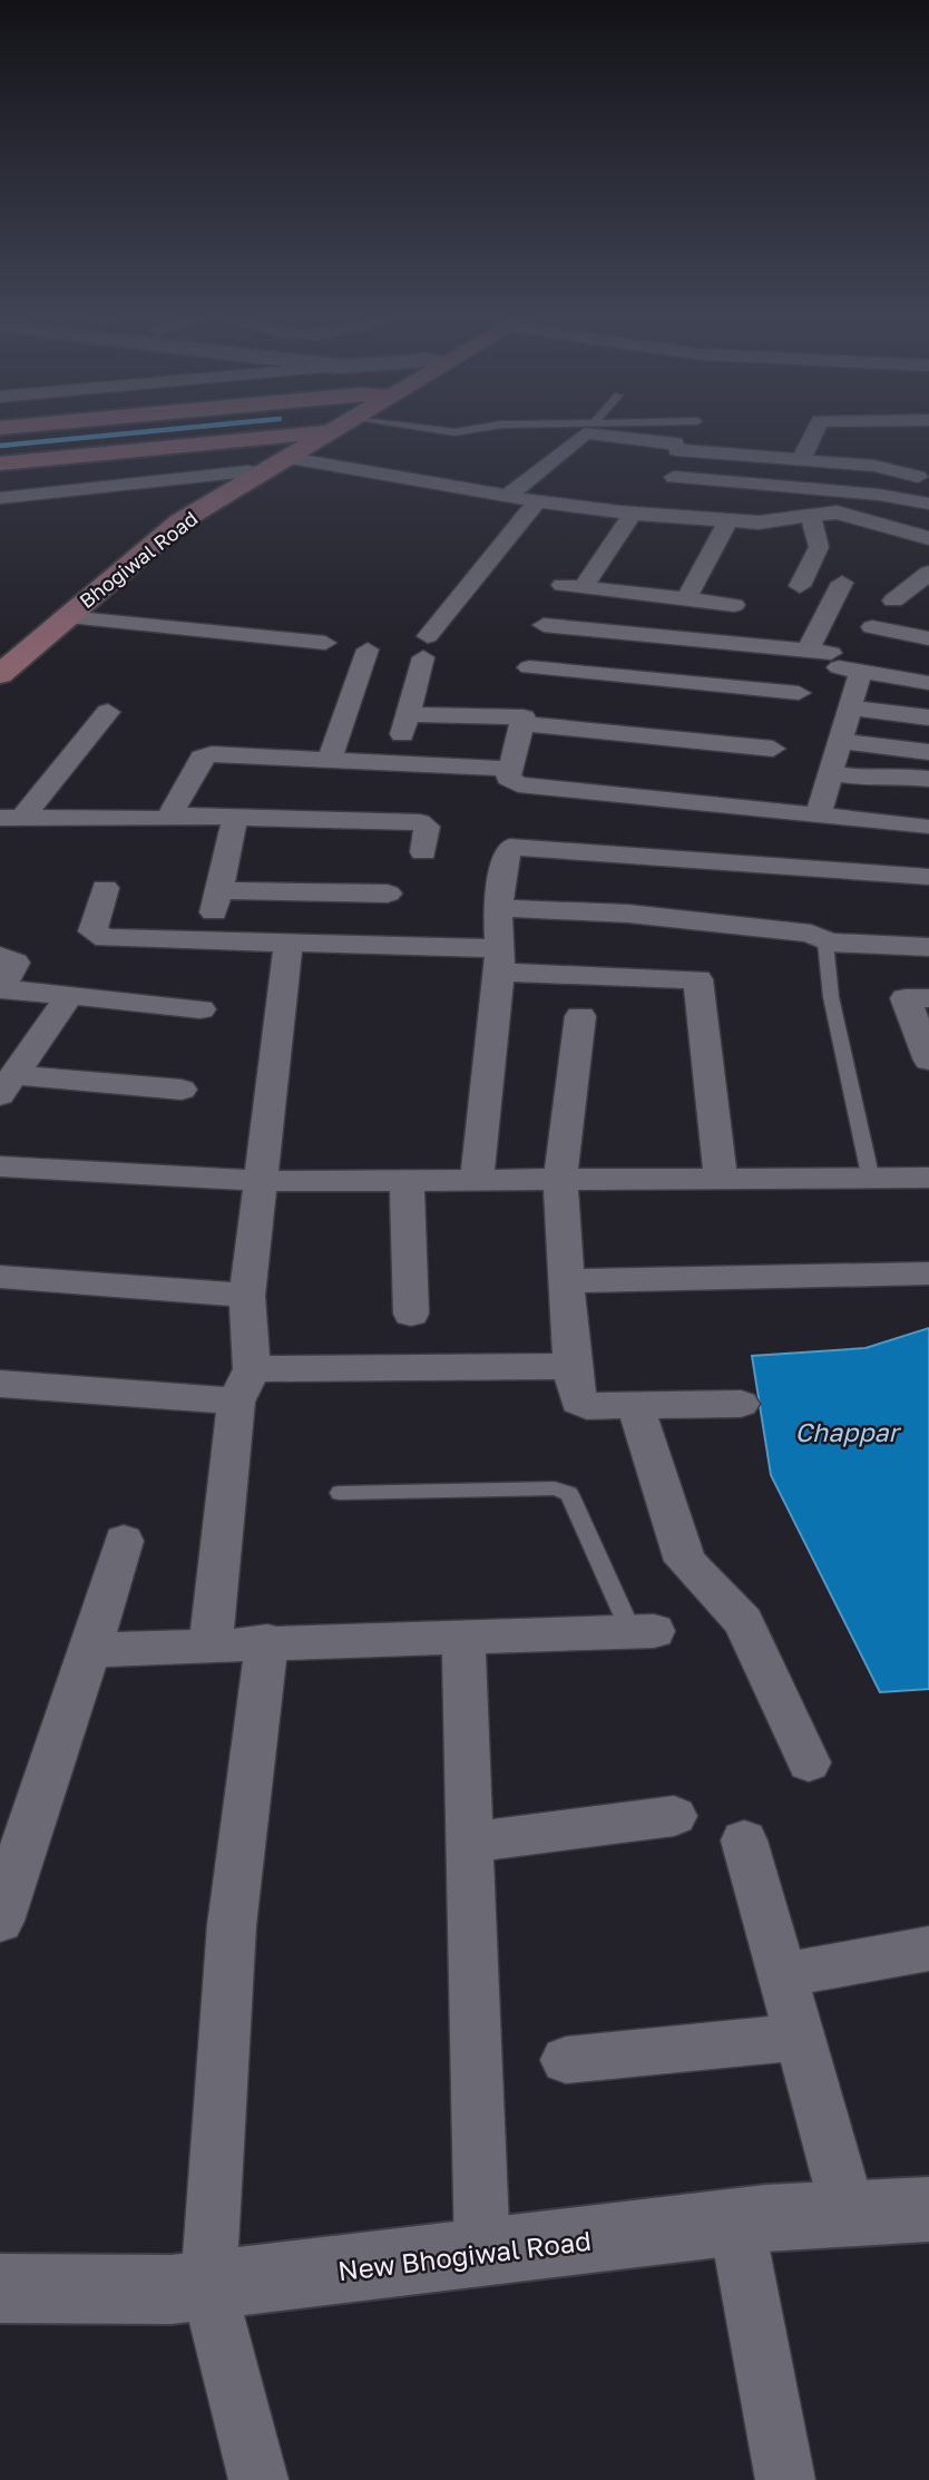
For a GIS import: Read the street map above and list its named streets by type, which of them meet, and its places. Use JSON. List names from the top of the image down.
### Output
{
  "streets": {
    "main road": ["Bhogiwal Road"],
    "street": ["New Bhogiwal Road"]
  },
  "water": ["Chappar"]
}
